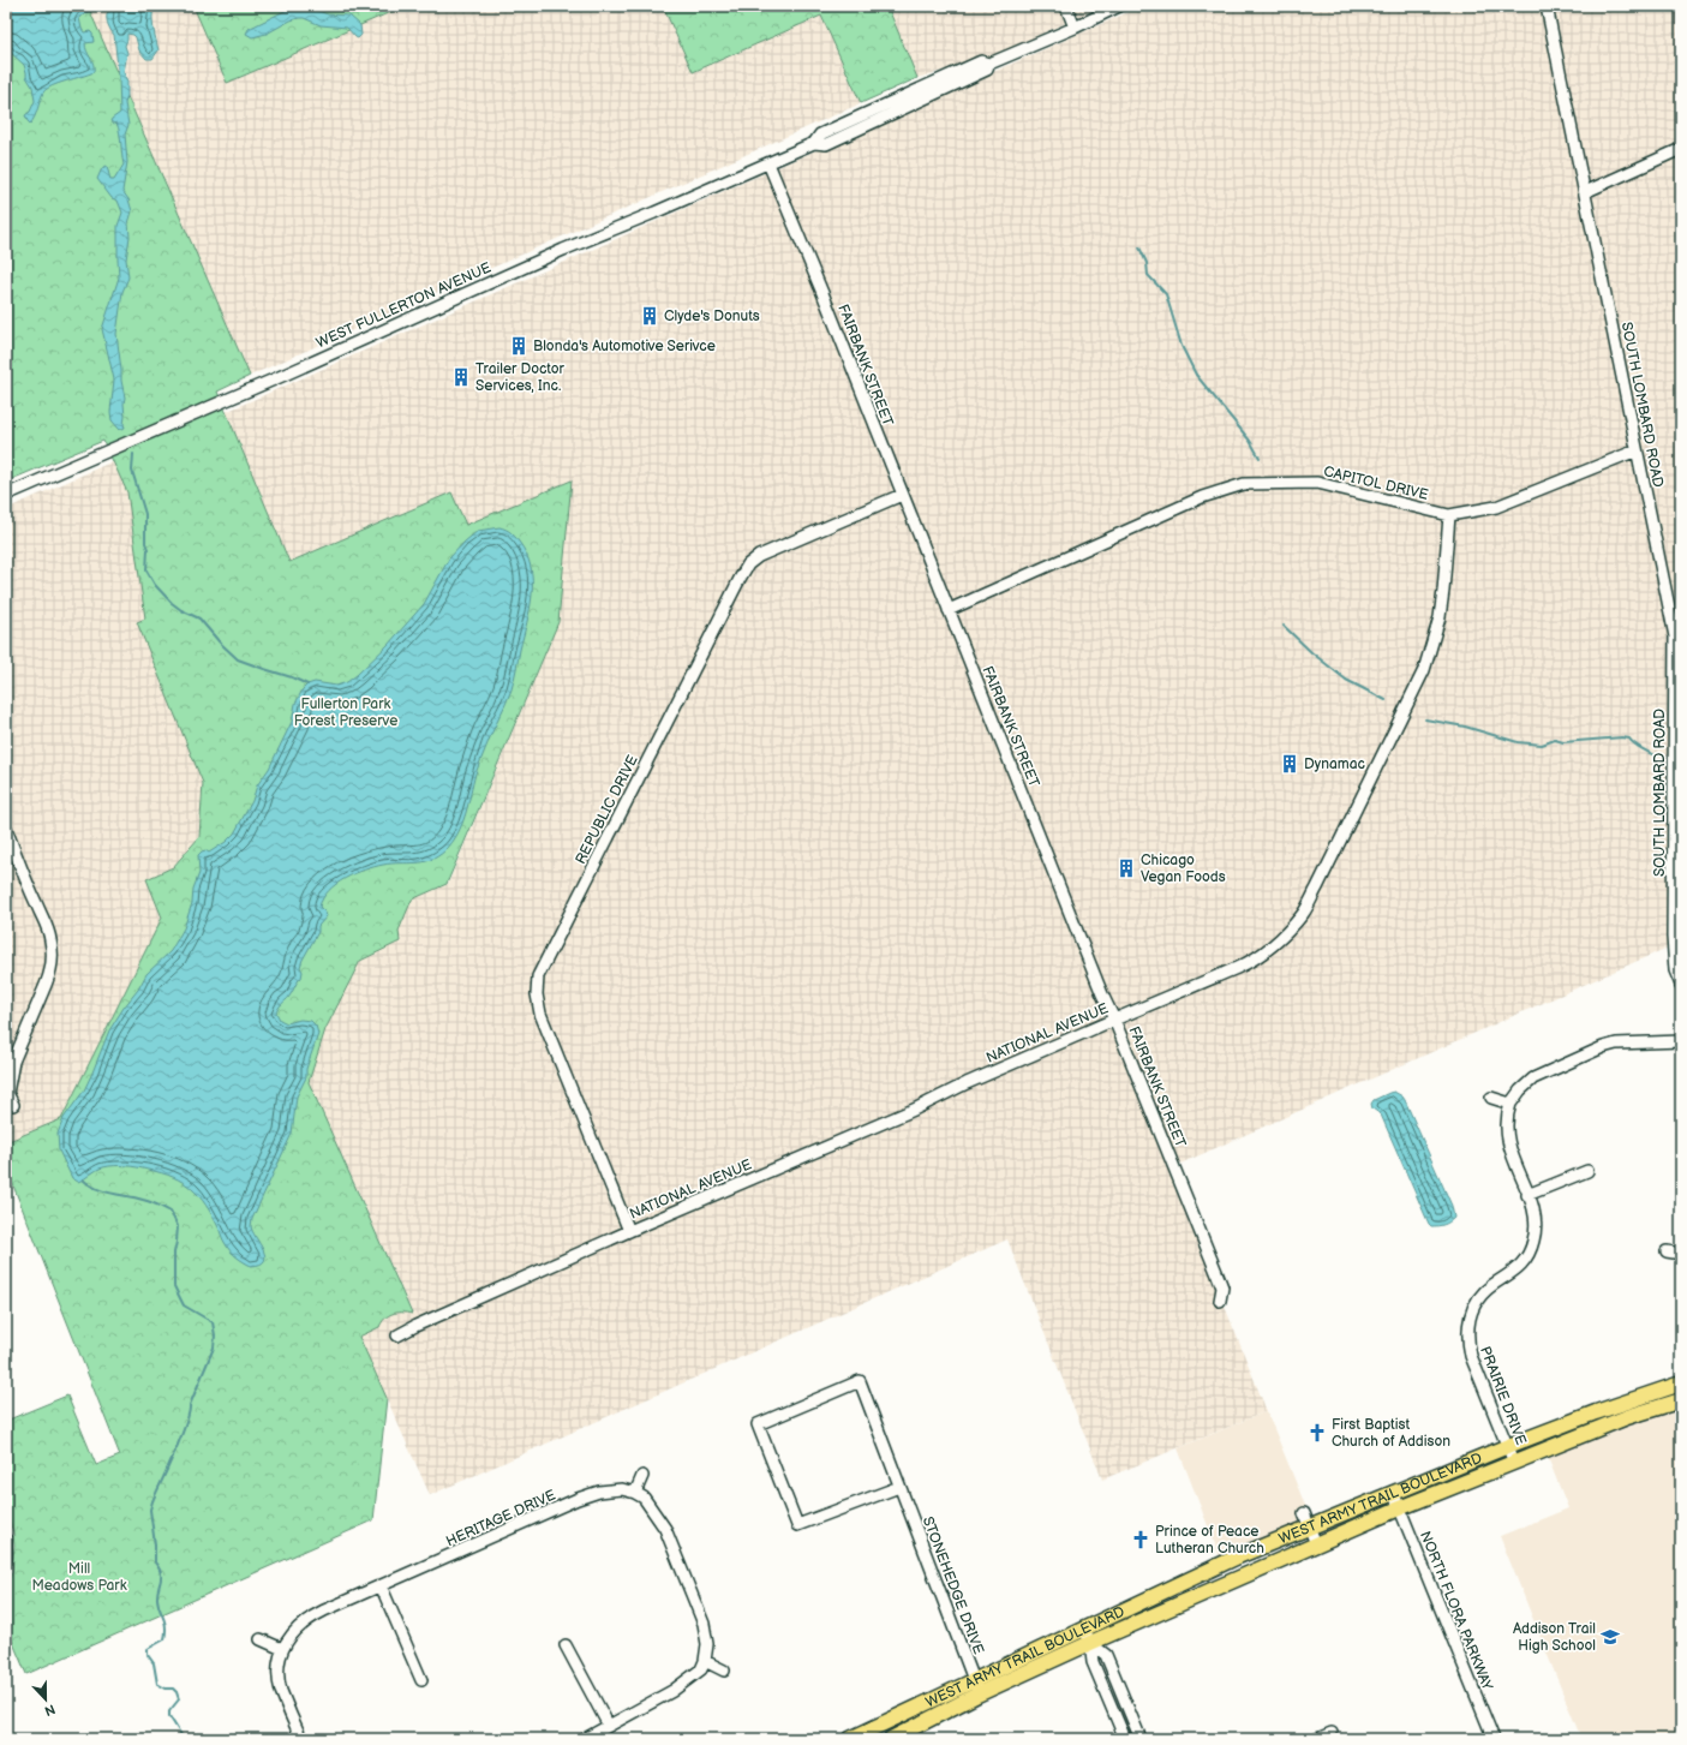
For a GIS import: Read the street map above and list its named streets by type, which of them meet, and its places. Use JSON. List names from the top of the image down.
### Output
{
  "streets": {
    "main road": ["WEST ARMY TRAIL BOULEVARD"],
    "street": [
      "WEST FULLERTON AVENUE",
      "FAIRBANK STREET",
      "SOUTH LOMBARD ROAD",
      "CAPITOL DRIVE",
      "REPUBLIC DRIVE",
      "NATIONAL AVENUE",
      "PRAIRIE DRIVE",
      "HERITAGE DRIVE",
      "STONEHEDGE DRIVE",
      "NORTH FLORA PARKWAY"
    ]
  },
  "crossings": [
    ["WEST FULLERTON AVENUE", "FAIRBANK STREET"],
    ["FAIRBANK STREET", "CAPITOL DRIVE"],
    ["FAIRBANK STREET", "REPUBLIC DRIVE"],
    ["FAIRBANK STREET", "NATIONAL AVENUE"],
    ["SOUTH LOMBARD ROAD", "CAPITOL DRIVE"],
    ["CAPITOL DRIVE", "NATIONAL AVENUE"],
    ["REPUBLIC DRIVE", "NATIONAL AVENUE"],
    ["PRAIRIE DRIVE", "WEST ARMY TRAIL BOULEVARD"],
    ["WEST ARMY TRAIL BOULEVARD", "STONEHEDGE DRIVE"],
    ["WEST ARMY TRAIL BOULEVARD", "NORTH FLORA PARKWAY"]
  ],
  "parks": ["Fullerton Park Forest Preserve", "Mill Meadows Park"],
  "places": {
    "building": [
      "Clyde's Donuts",
      "Blonda's Automotive Serivce",
      "Trailer Doctor Services, Inc.",
      "Dynamac",
      "Chicago Vegan Foods"
    ],
    "church": ["First Baptist Church of Addison", "Prince of Peace Lutheran Church"],
    "school or university": ["Addison Trail High School"]
  },
  "north": "bottom"
}
